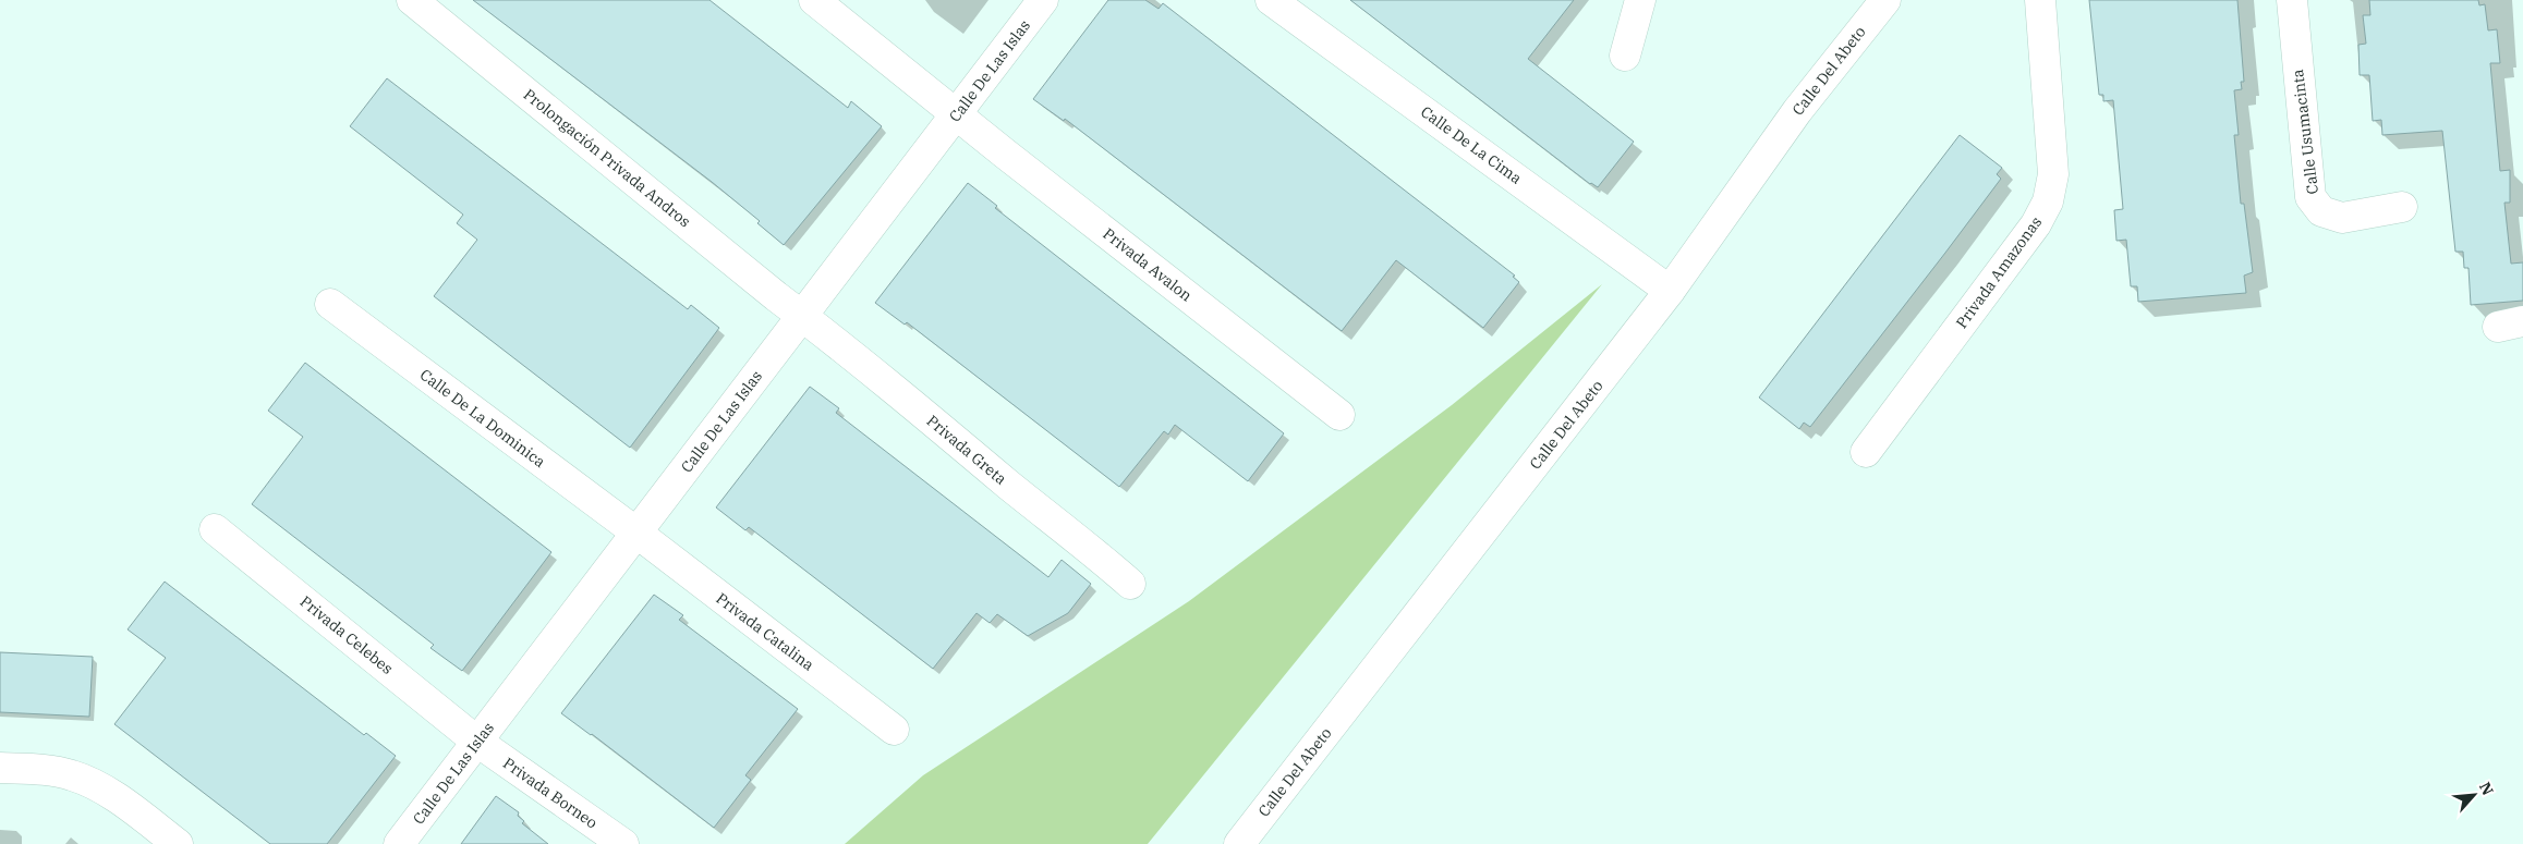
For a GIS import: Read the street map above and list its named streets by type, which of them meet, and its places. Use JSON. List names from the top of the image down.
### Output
{
  "streets": {
    "street": [
      "Calle De Las Islas",
      "Calle Del Abeto",
      "Calle Usumacinta",
      "Calle De La Cima",
      "Prolongación Privada Andros",
      "Privada Avalon",
      "Privada Amazonas",
      "Calle De La Dominica",
      "Privada Greta",
      "Privada Catalina",
      "Privada Celebes",
      "Privada Borneo"
    ]
  },
  "crossings": [
    ["Calle De Las Islas", "Prolongación Privada Andros"],
    ["Calle De Las Islas", "Privada Avalon"],
    ["Calle De Las Islas", "Calle De La Dominica"],
    ["Calle De Las Islas", "Privada Greta"],
    ["Calle De Las Islas", "Privada Catalina"],
    ["Calle De Las Islas", "Privada Celebes"],
    ["Calle De Las Islas", "Privada Borneo"],
    ["Calle Del Abeto", "Calle De La Cima"],
    ["Prolongación Privada Andros", "Privada Greta"],
    ["Calle De La Dominica", "Privada Catalina"],
    ["Privada Celebes", "Privada Borneo"]
  ],
  "north": "top right"
}
